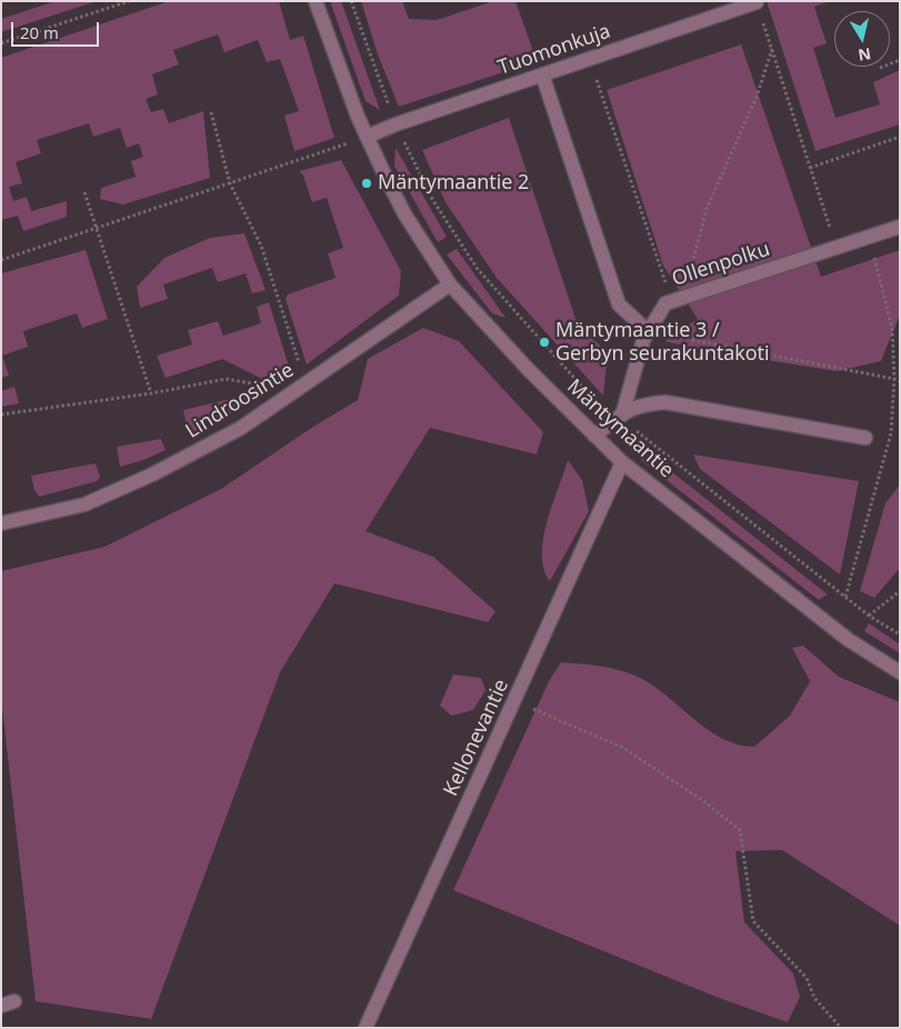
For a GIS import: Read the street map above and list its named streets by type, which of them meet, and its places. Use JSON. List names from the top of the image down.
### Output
{
  "streets": {
    "street": [
      "Tuomonkuja",
      "Ollenpolku",
      "Lindroosintie",
      "Mäntymaantie",
      "Kellonevantie"
    ]
  },
  "crossings": [
    ["Tuomonkuja", "Mäntymaantie"],
    ["Lindroosintie", "Mäntymaantie"],
    ["Mäntymaantie", "Kellonevantie"]
  ],
  "places": ["Mäntymaantie 2", "Mäntymaantie 3 / Gerbyn seurakuntakoti"],
  "scale_bar": "20 m",
  "north": "bottom"
}
